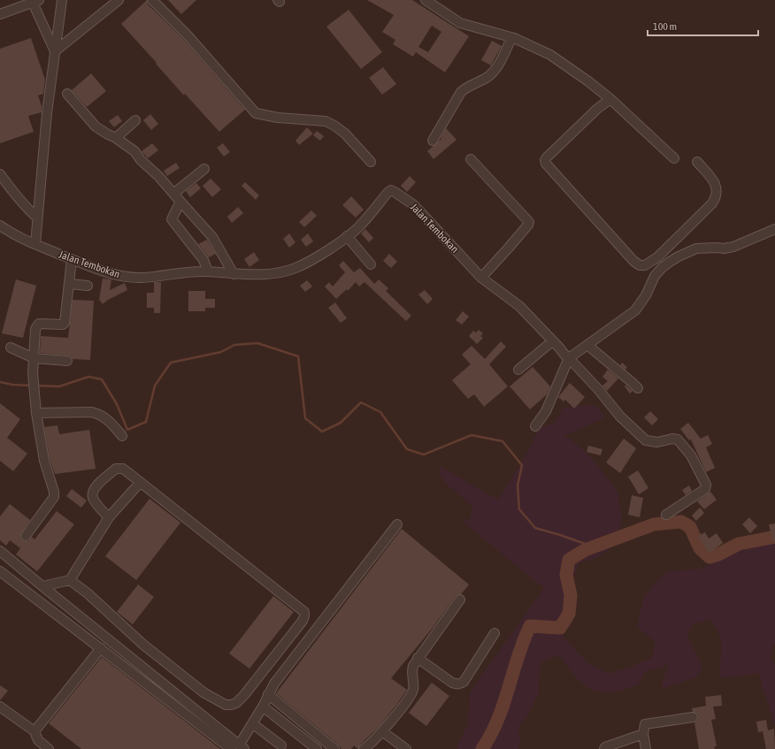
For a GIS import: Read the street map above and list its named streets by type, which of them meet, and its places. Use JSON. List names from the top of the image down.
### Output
{
  "streets": {
    "street": ["Jalan Tembokan"]
  },
  "scale_bar": "100 m"
}
